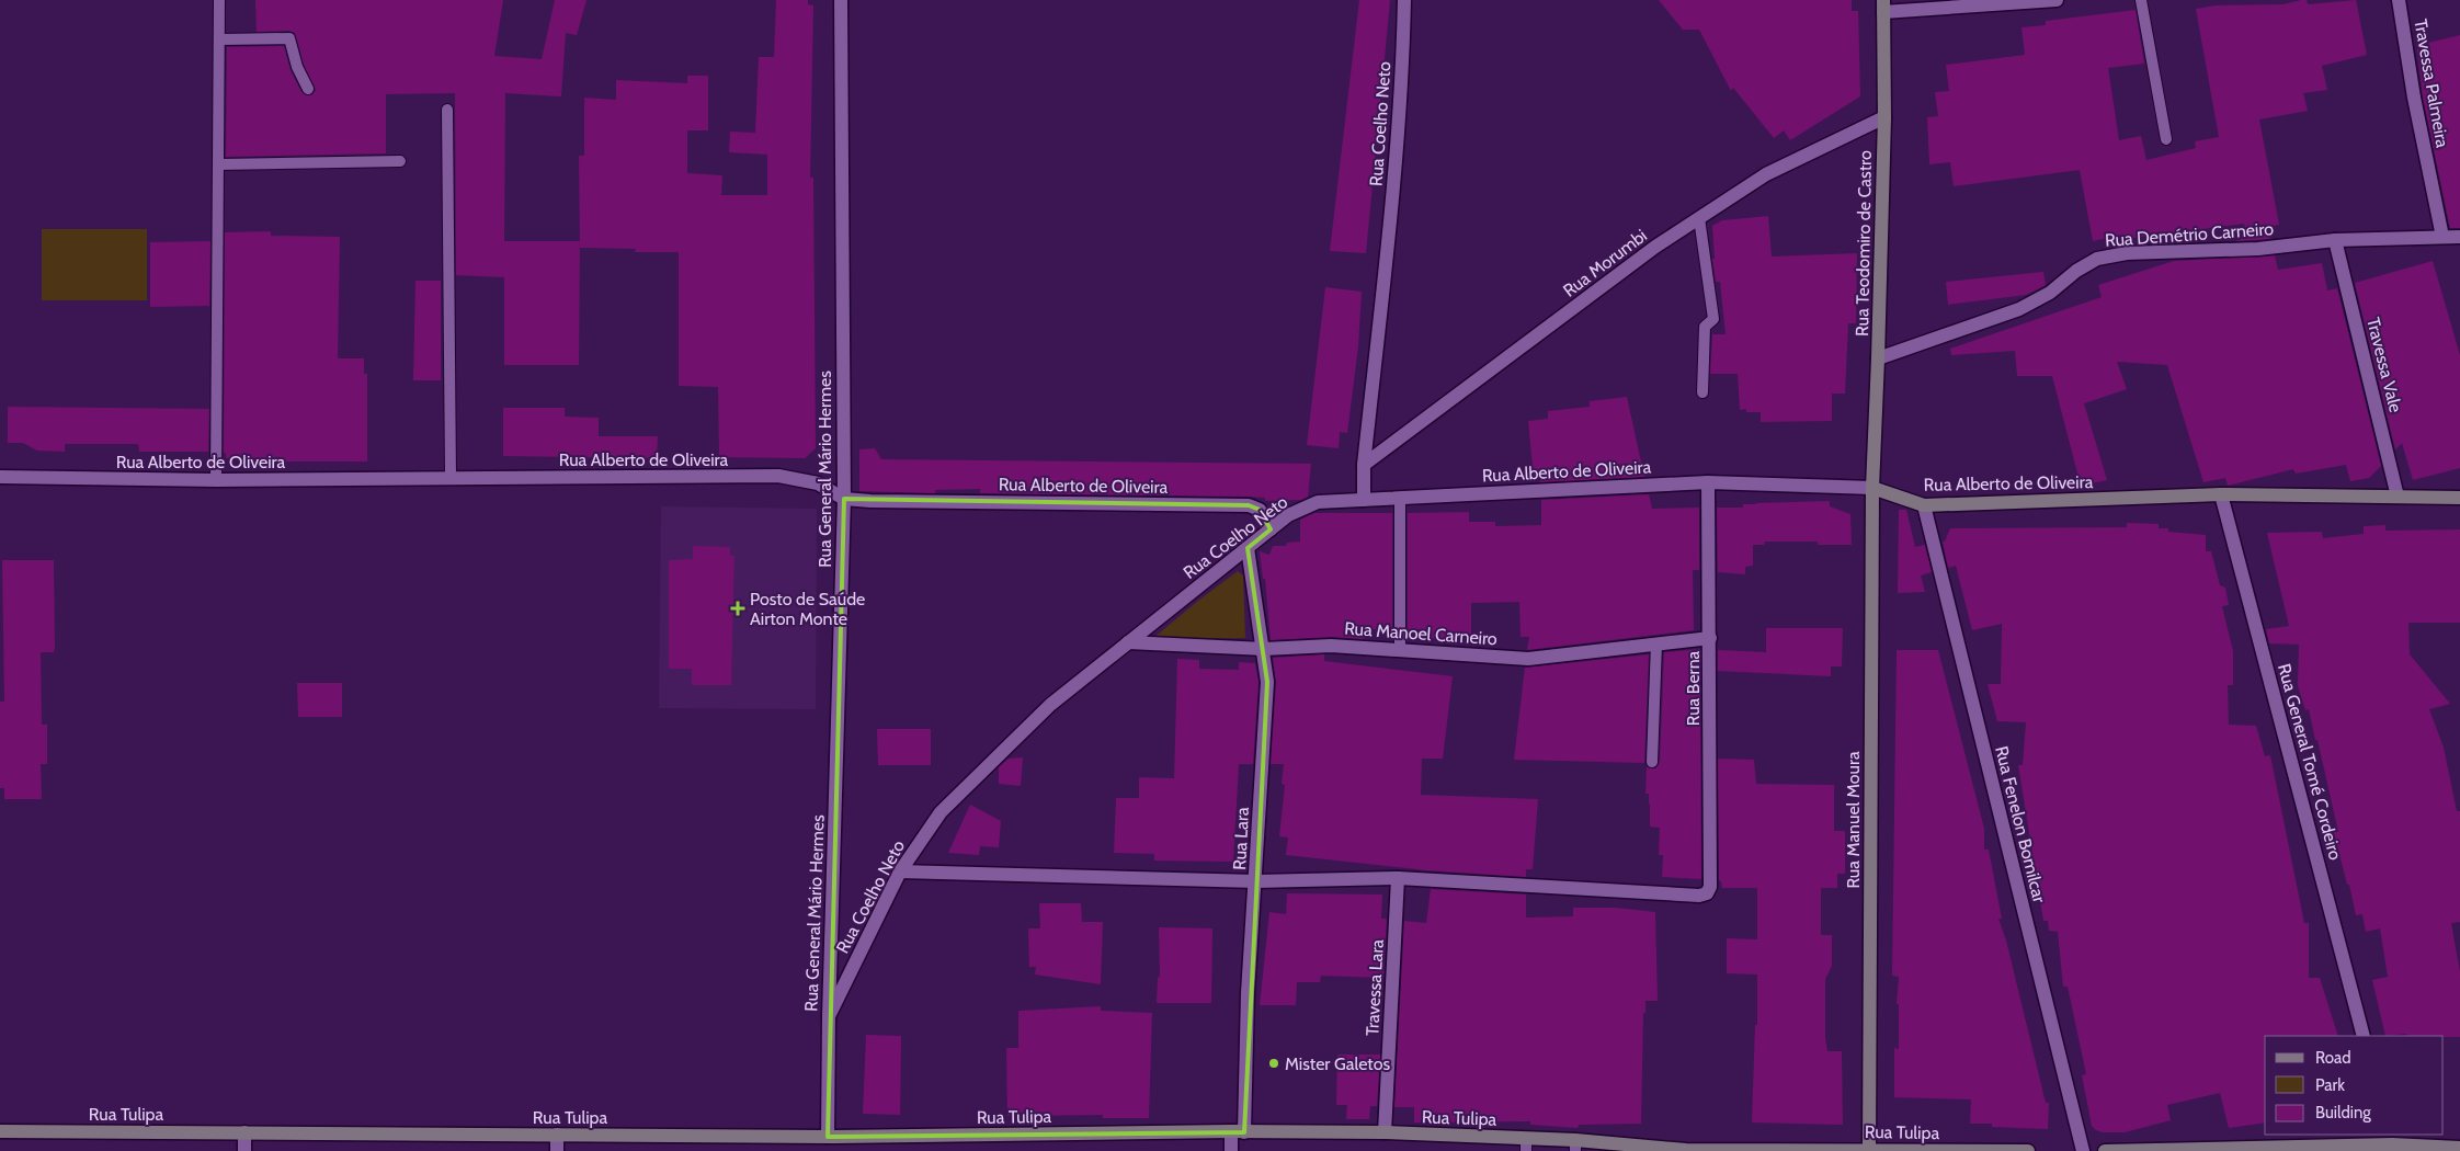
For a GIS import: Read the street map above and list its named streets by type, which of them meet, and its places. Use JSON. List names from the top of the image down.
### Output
{
  "streets": {
    "street": [
      "Travessa Palmeira",
      "Rua Coelho Neto",
      "Rua Demétrio Carneiro",
      "Rua Teodomiro de Castro",
      "Rua Morumbi",
      "Travessa Vale",
      "Rua Alberto de Oliveira",
      "Rua General Mário Hermes",
      "Rua Manoel Carneiro",
      "Rua Berna",
      "Rua General Tomé Cordeiro",
      "Rua Manuel Moura",
      "Rua Fenelon Bomilcar",
      "Rua Lara",
      "Travessa Lara",
      "Rua Tulipa"
    ]
  },
  "crossings": [
    ["Travessa Palmeira", "Rua Demétrio Carneiro"],
    ["Rua Coelho Neto", "Rua Morumbi"],
    ["Rua Coelho Neto", "Rua Alberto de Oliveira"],
    ["Rua Coelho Neto", "Rua General Mário Hermes"],
    ["Rua Coelho Neto", "Rua Manoel Carneiro"],
    ["Rua Coelho Neto", "Rua Lara"],
    ["Rua Demétrio Carneiro", "Rua Teodomiro de Castro"],
    ["Rua Demétrio Carneiro", "Travessa Vale"],
    ["Rua Teodomiro de Castro", "Rua Morumbi"],
    ["Rua Teodomiro de Castro", "Rua Alberto de Oliveira"],
    ["Rua Teodomiro de Castro", "Rua Manuel Moura"],
    ["Travessa Vale", "Rua Alberto de Oliveira"],
    ["Rua Alberto de Oliveira", "Rua General Mário Hermes"],
    ["Rua Alberto de Oliveira", "Rua Berna"],
    ["Rua Alberto de Oliveira", "Rua General Tomé Cordeiro"],
    ["Rua Alberto de Oliveira", "Rua Manuel Moura"],
    ["Rua Alberto de Oliveira", "Rua Fenelon Bomilcar"],
    ["Rua General Mário Hermes", "Rua Tulipa"],
    ["Rua Manoel Carneiro", "Rua Berna"],
    ["Rua Manoel Carneiro", "Rua Lara"],
    ["Rua Berna", "Travessa Lara"],
    ["Rua Manuel Moura", "Rua Tulipa"],
    ["Rua Lara", "Rua Tulipa"],
    ["Travessa Lara", "Rua Tulipa"]
  ],
  "places": {
    "health": ["Posto de Saúde Airton Monte"],
    "other": ["Mister Galetos"]
  },
  "legend": ["Road", "Park", "Building"]
}
